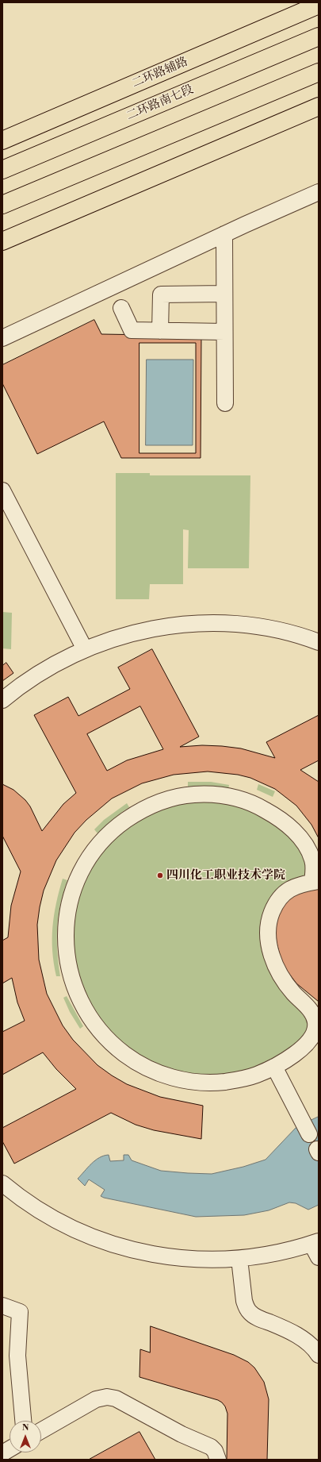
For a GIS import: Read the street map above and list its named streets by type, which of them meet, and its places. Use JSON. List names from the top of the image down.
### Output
{
  "streets": {
    "main road": ["二环路辅路", "二环路南七段"]
  },
  "places": ["四川化工职业技术学院"],
  "north": "top"
}
